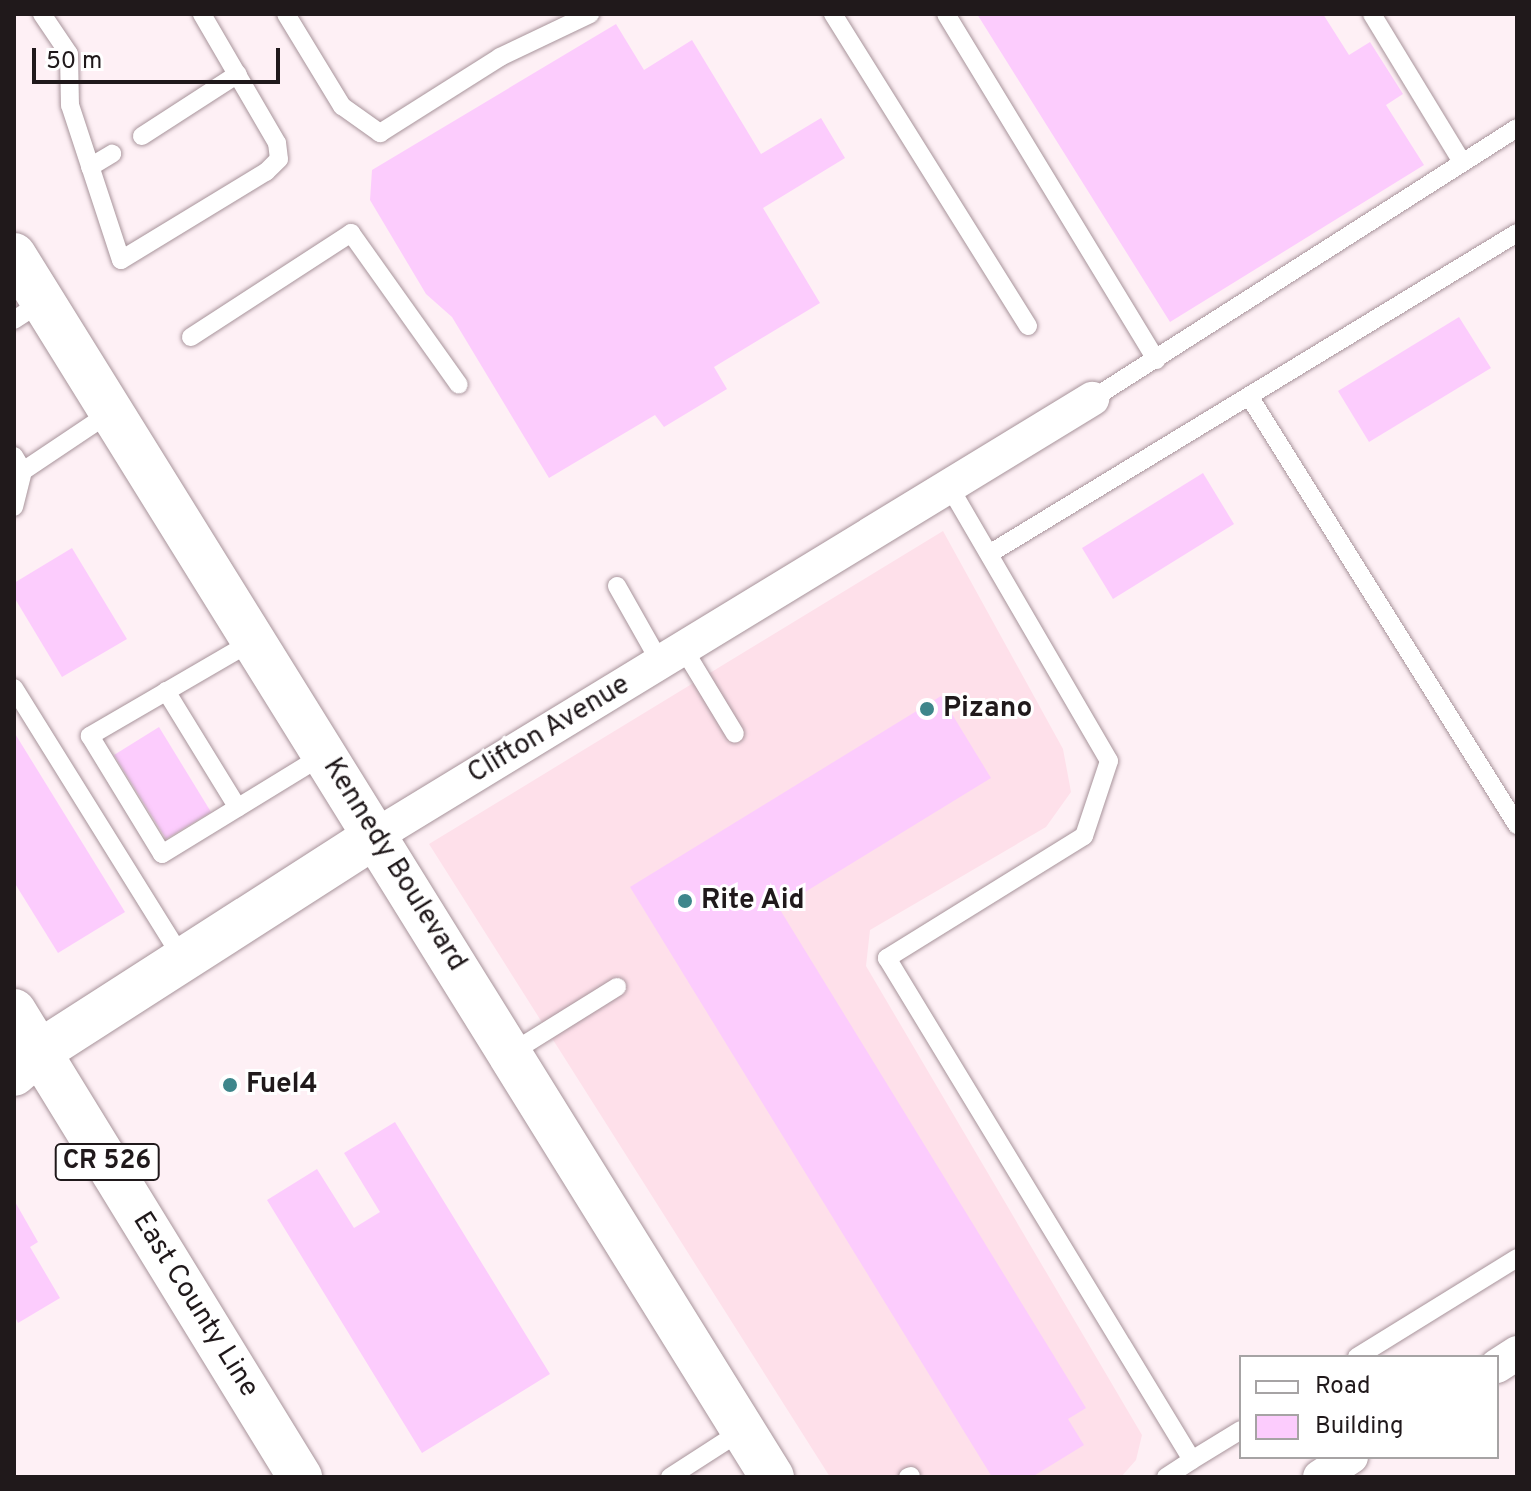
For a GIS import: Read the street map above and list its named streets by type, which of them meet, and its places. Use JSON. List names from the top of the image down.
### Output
{
  "streets": {
    "street": [
      "Clifton Avenue",
      "Kennedy Boulevard",
      "CR 526",
      "East County Line"
    ]
  },
  "crossings": [
    ["Clifton Avenue", "Kennedy Boulevard"],
    ["Clifton Avenue", "East County Line"]
  ],
  "places": ["Pizano", "Rite Aid", "Fuel4"],
  "legend": ["Road", "Building"],
  "scale_bar": "50 m"
}
